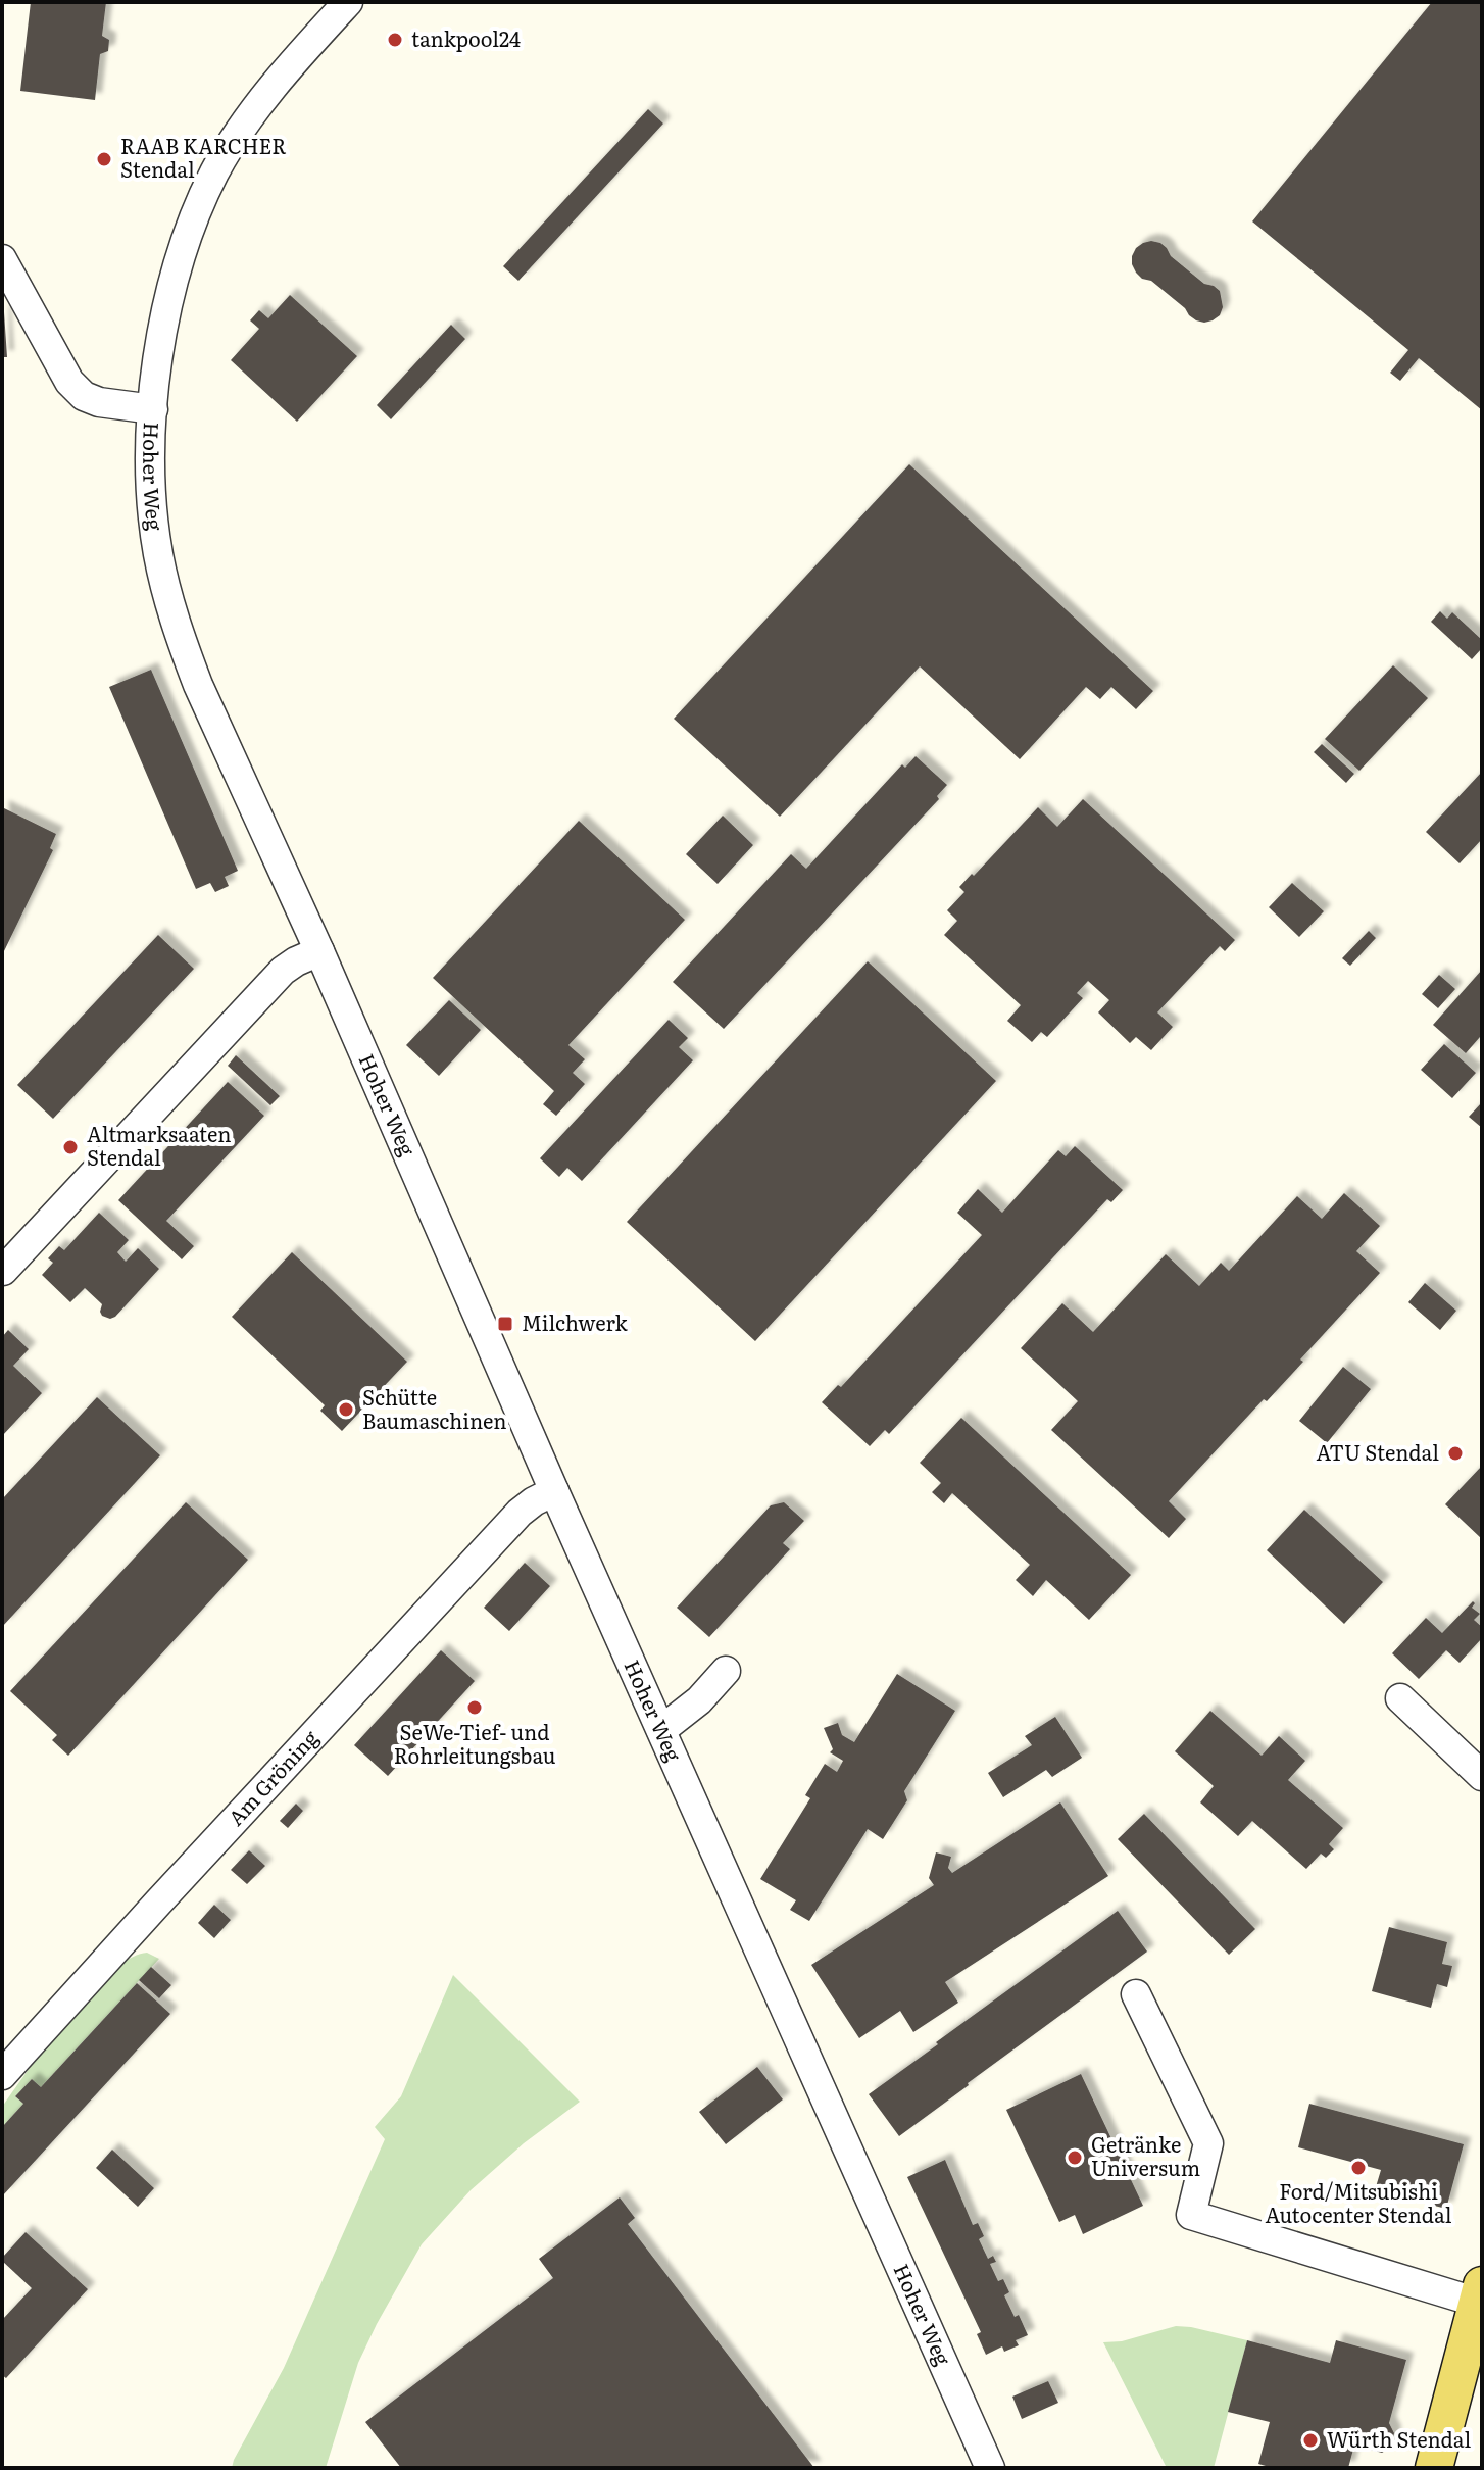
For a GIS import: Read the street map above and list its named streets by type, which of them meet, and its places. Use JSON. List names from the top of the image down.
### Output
{
  "streets": {
    "street": ["Hoher Weg", "Am Gröning"]
  },
  "crossings": [
    ["Hoher Weg", "Am Gröning"]
  ],
  "places": {
    "other": [
      "tankpool24",
      "RAAB KARCHER Stendal",
      "Altmarksaaten Stendal",
      "Schütte Baumaschinen",
      "ATU Stendal",
      "SeWe-Tief- und Rohrleitungsbau",
      "Getränke Universum",
      "Ford/Mitsubishi Autocenter Stendal",
      "Würth Stendal"
    ],
    "transit": ["Milchwerk"]
  }
}
